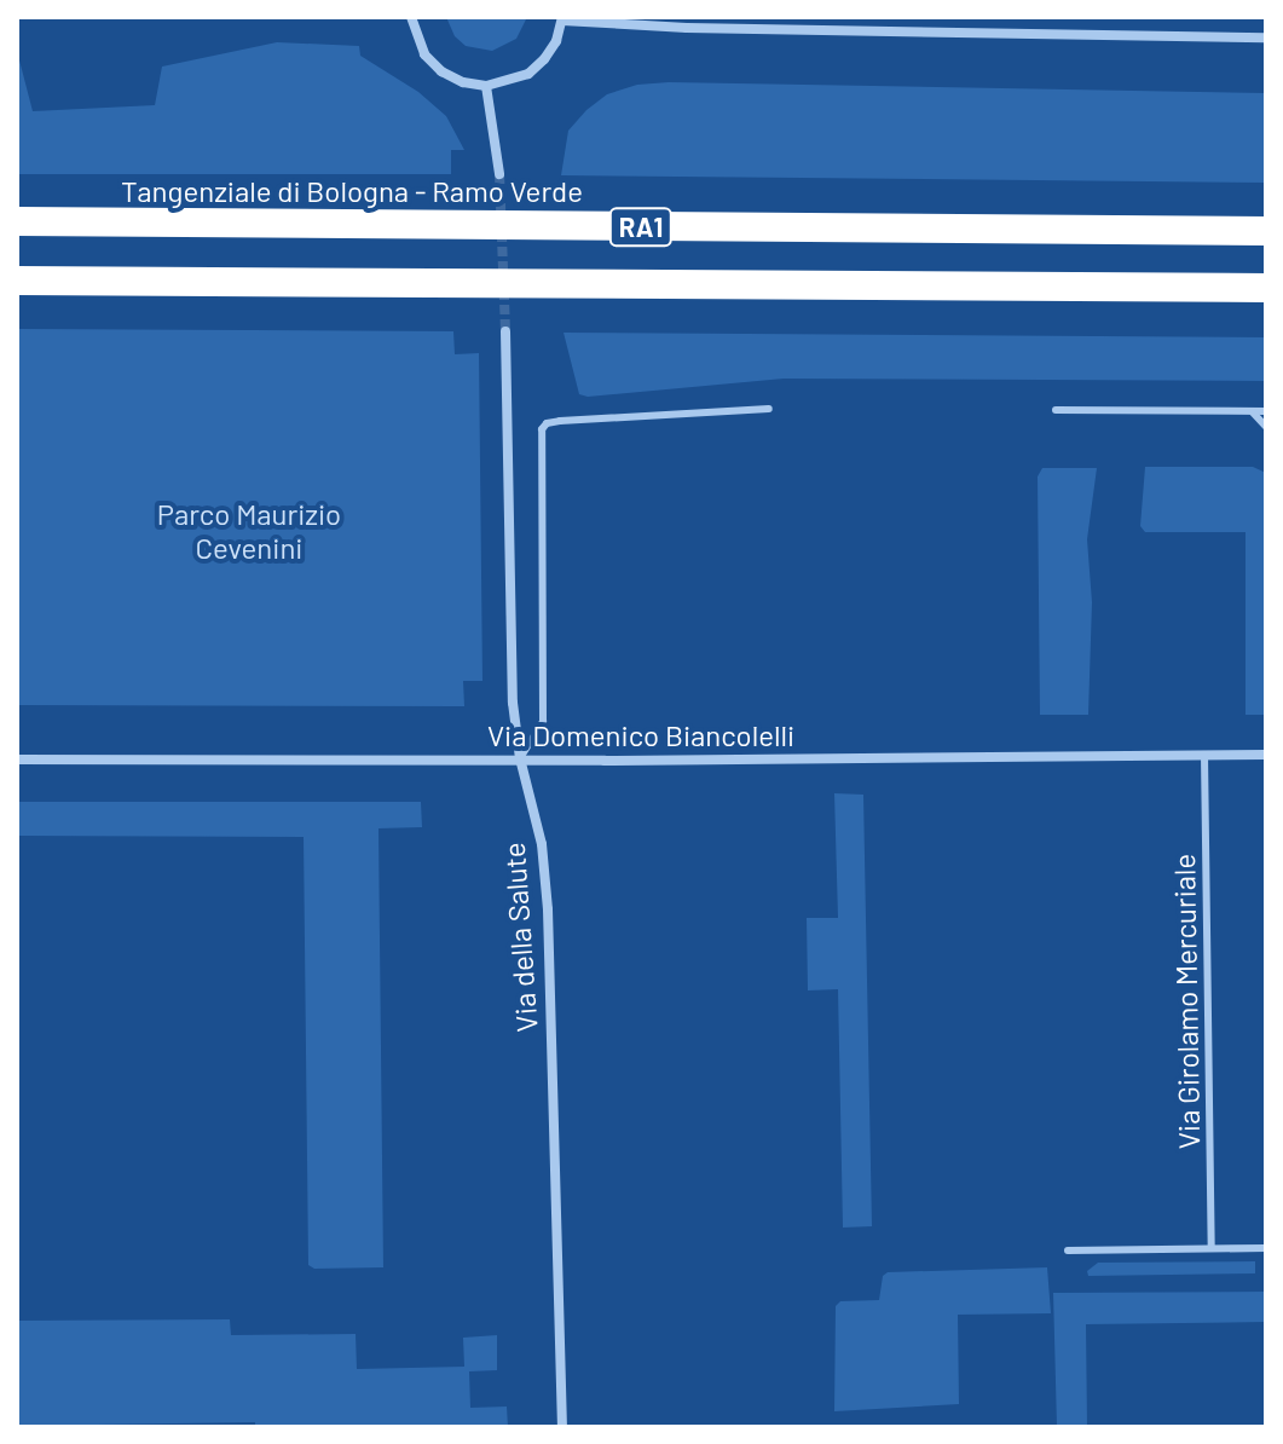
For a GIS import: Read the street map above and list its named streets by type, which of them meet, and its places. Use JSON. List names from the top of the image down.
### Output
{
  "streets": {
    "highway": ["Tangenziale di Bologna - Ramo Verde", "RA1"],
    "street": ["Via Domenico Biancolelli", "Via della Salute"],
    "lane": ["Via Girolamo Mercuriale"]
  },
  "crossings": [
    ["Via Domenico Biancolelli", "Via della Salute"],
    ["Via Domenico Biancolelli", "Via Girolamo Mercuriale"]
  ],
  "parks": ["Parco Maurizio Cevenini"]
}
